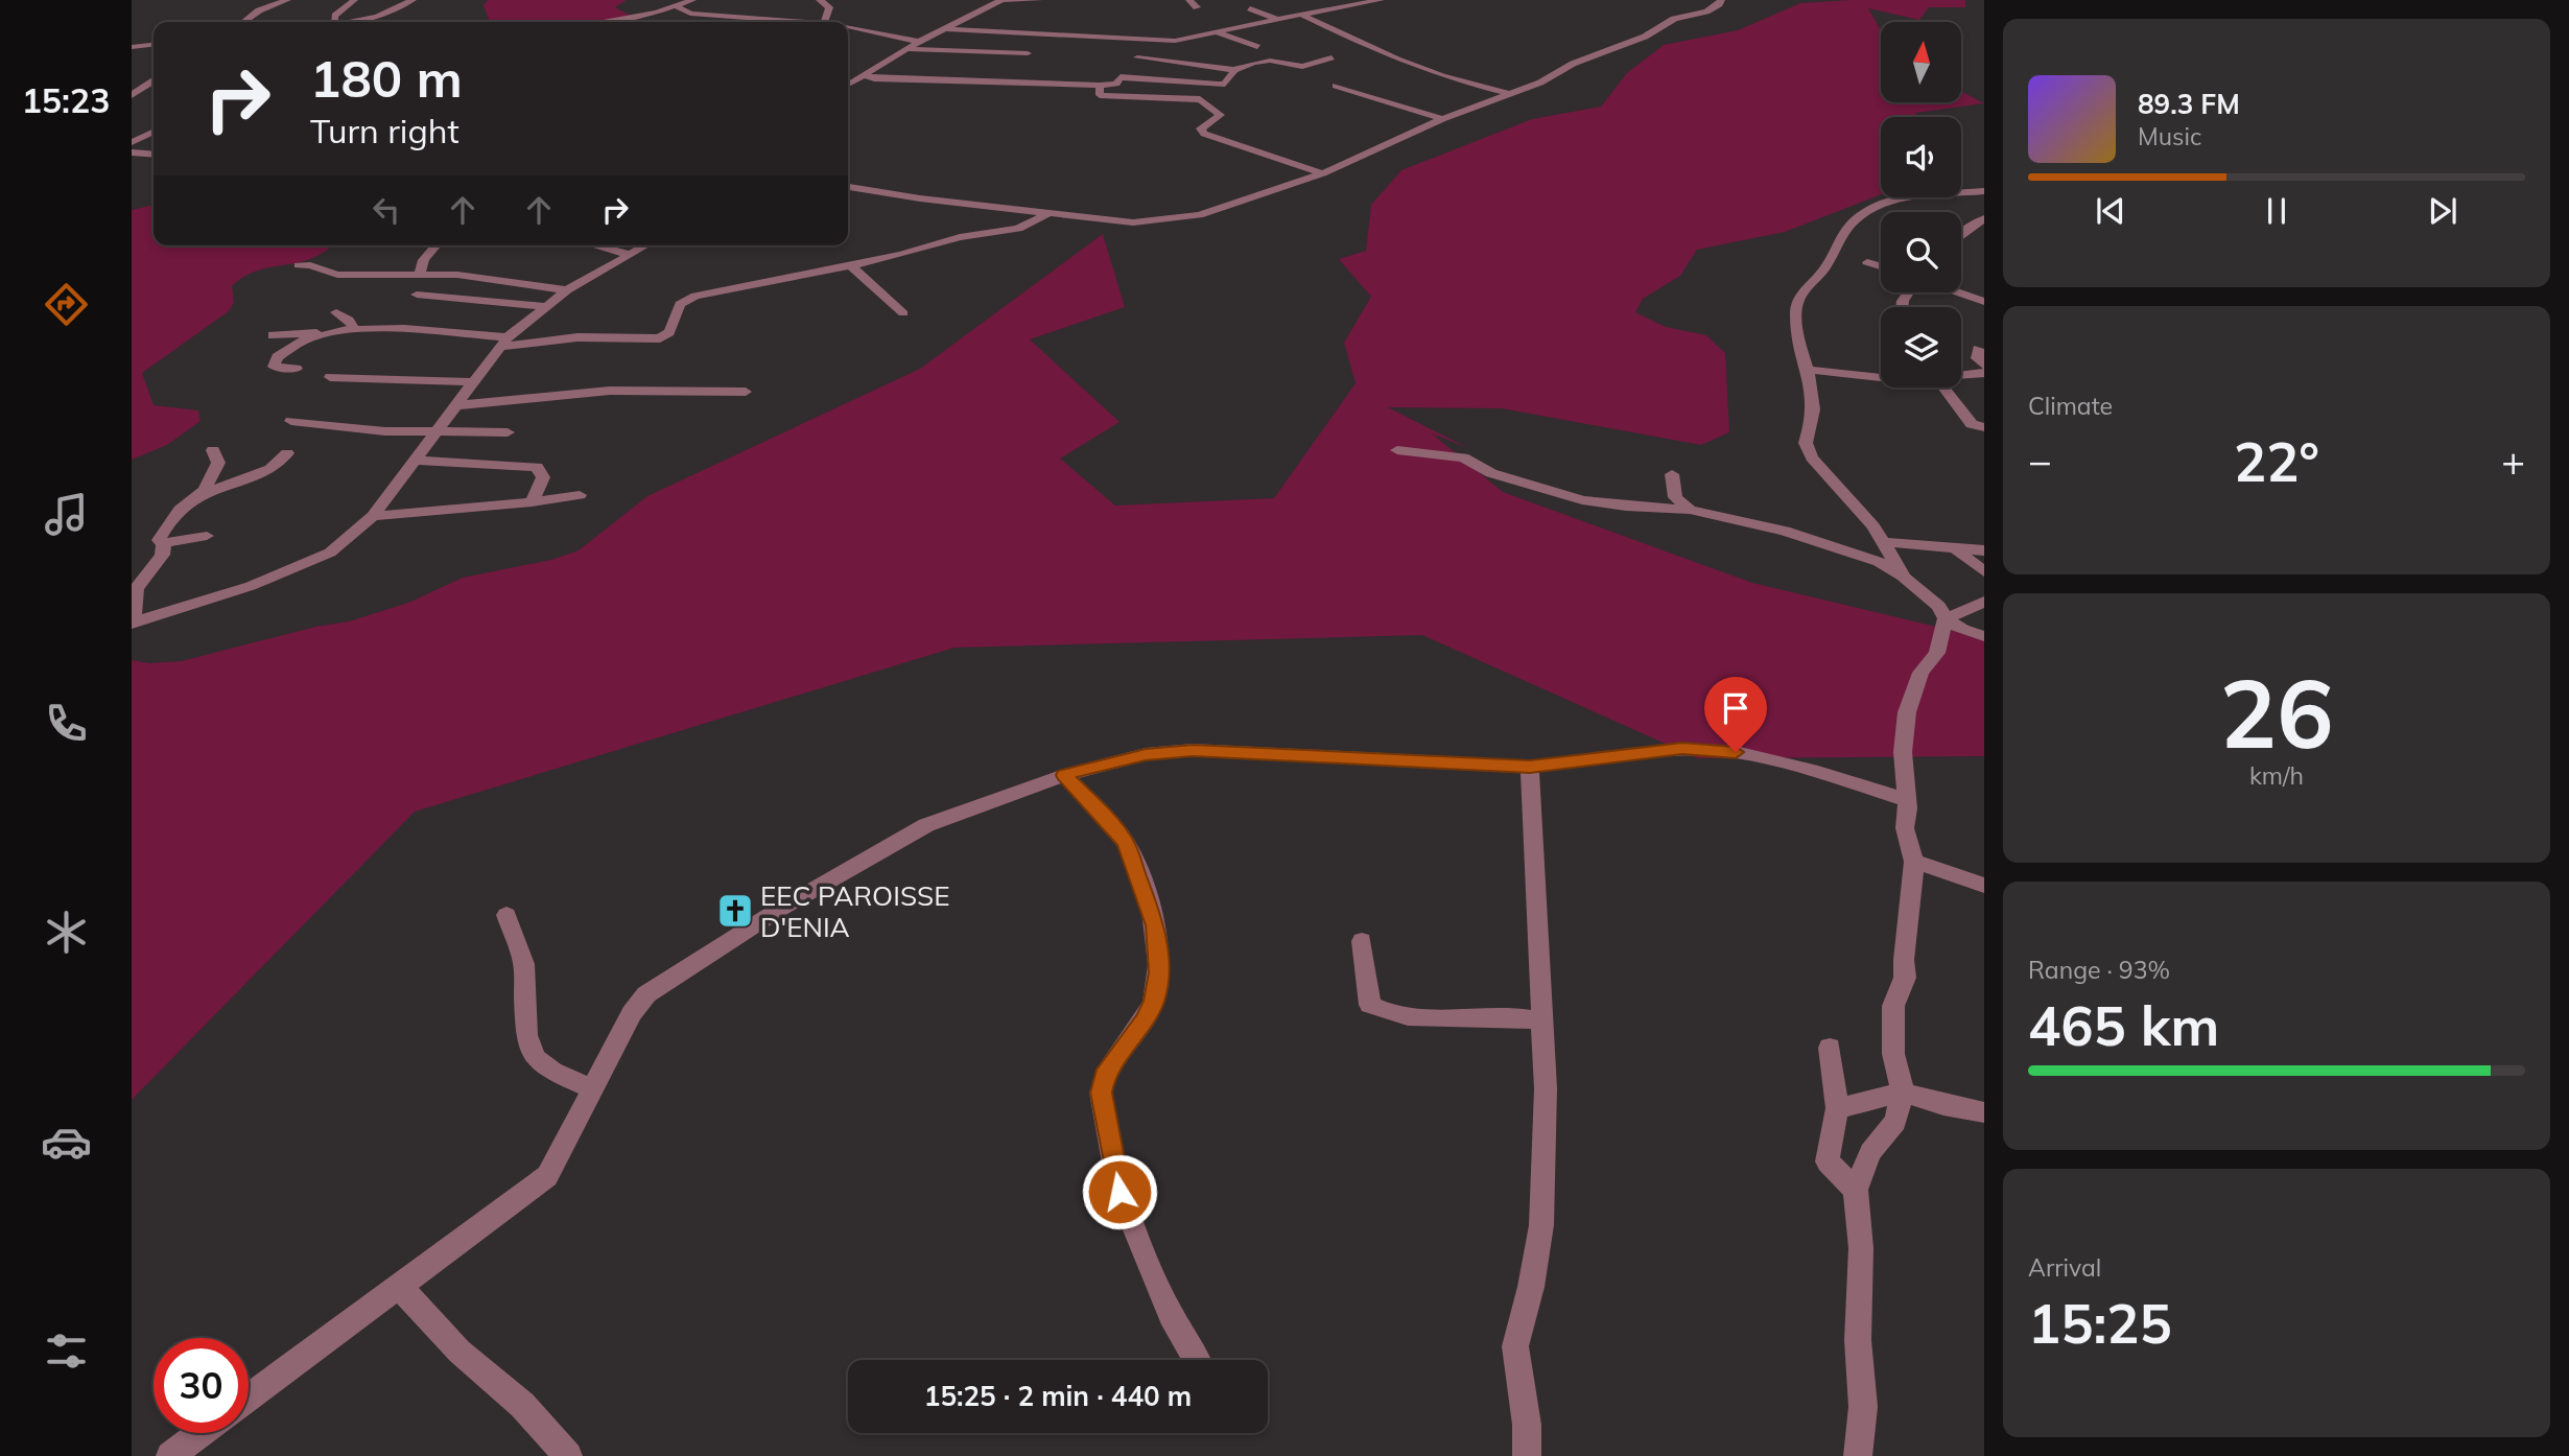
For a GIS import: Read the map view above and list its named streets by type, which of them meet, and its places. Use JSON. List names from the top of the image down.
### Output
{
  "places": {
    "church": ["EEC PAROISSE D'ENIA"]
  },
  "north": "top",
  "page": {
    "tabs": "15:23",
    "turn": ["180 m", "Turn right"],
    "song": ["89.3 FM", "Music"],
    "tile": [
      "Climate",
      ["26", "km/h"],
      ["Range · 93%", "465 km"],
      ["Arrival", "15:25"]
    ],
    "heat": ["−", "22°", "+"],
    "limit": "30",
    "trip": "15:25 · 2 min · 440 m"
  }
}
